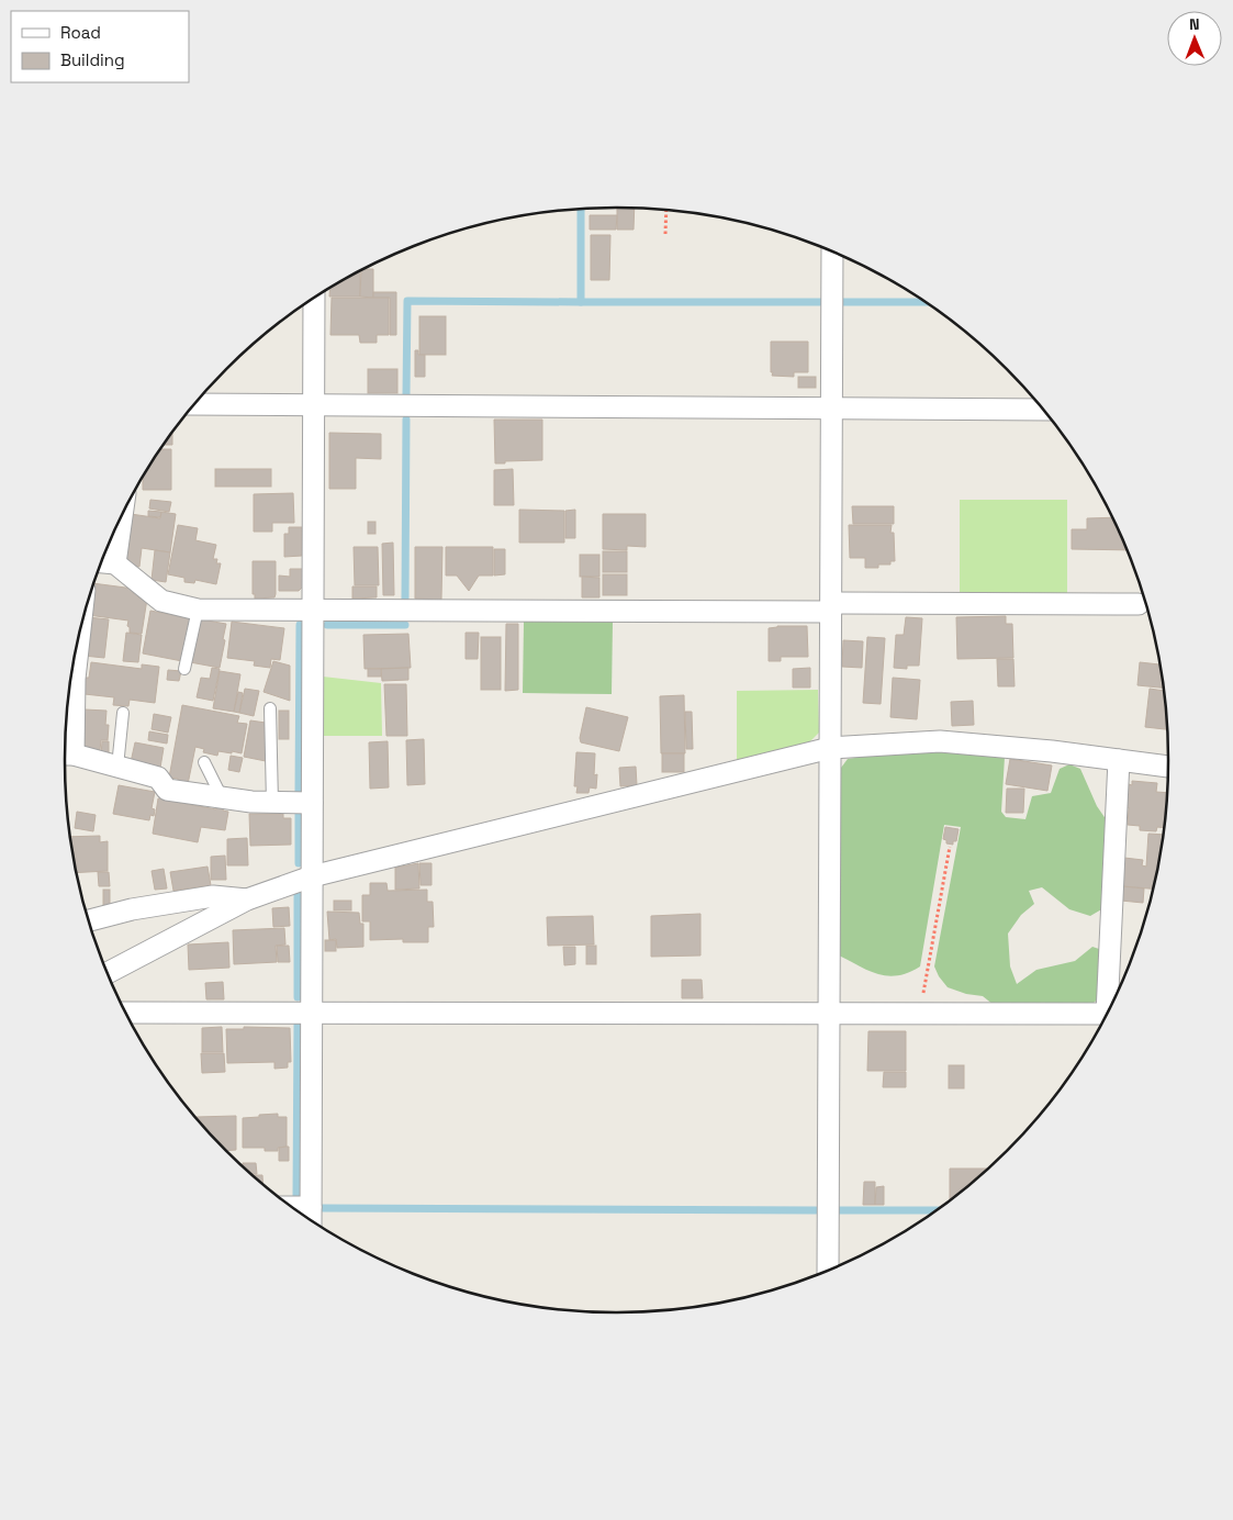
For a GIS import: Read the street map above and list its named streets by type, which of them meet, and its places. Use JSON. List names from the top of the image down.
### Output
{
  "legend": ["Road", "Building"],
  "north": "top"
}
